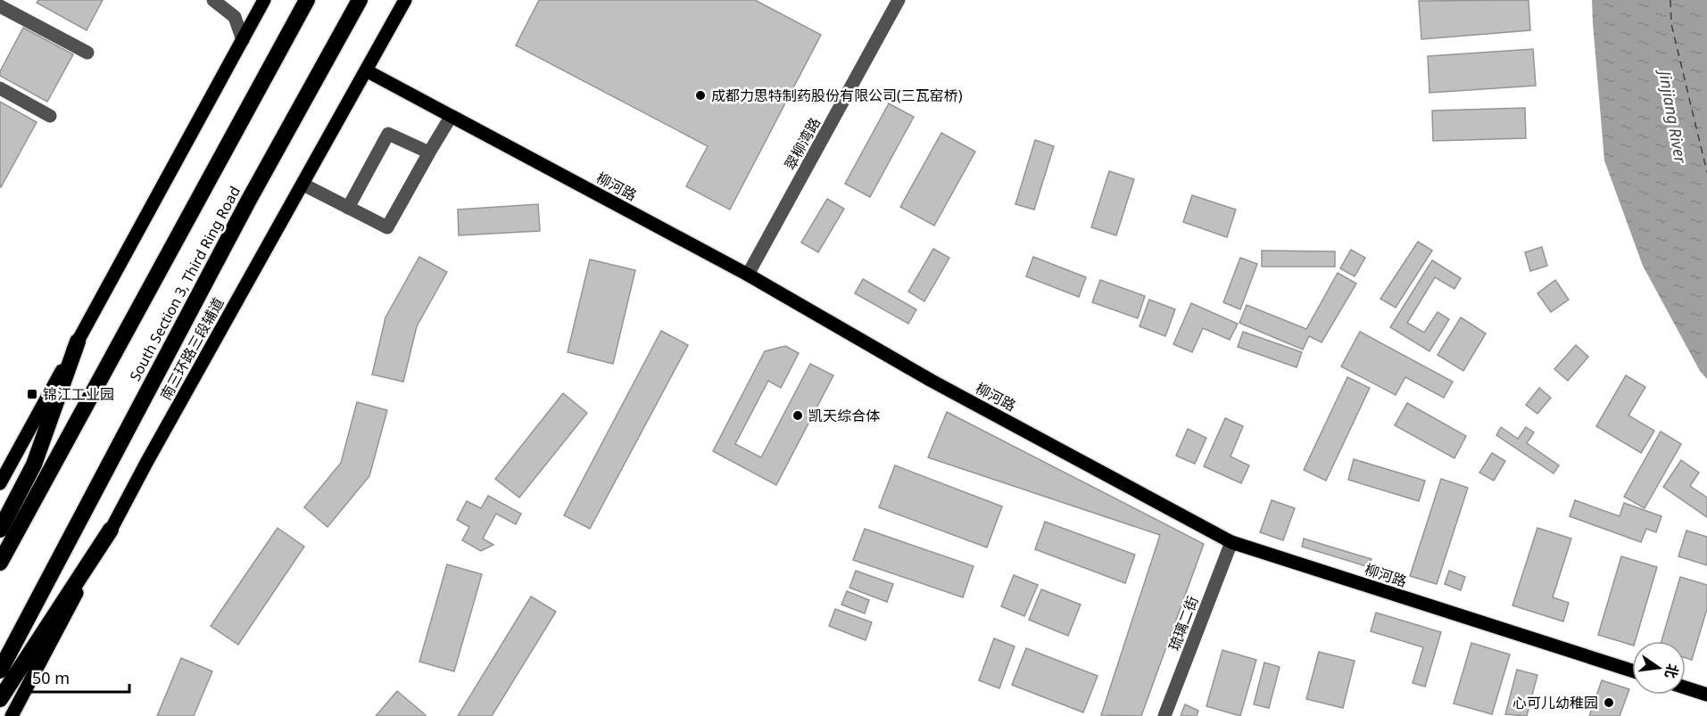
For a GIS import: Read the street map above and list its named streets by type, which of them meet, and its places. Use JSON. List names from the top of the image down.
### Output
{
  "streets": {
    "highway": ["South Section 3, Third Ring Road"],
    "main road": ["柳河路", "南三环路三段辅道"],
    "street": ["翠柳湾路", "琉璃二街"]
  },
  "crossings": [
    ["翠柳湾路", "柳河路"],
    ["柳河路", "南三环路三段辅道"],
    ["柳河路", "琉璃二街"]
  ],
  "water": ["Jinjiang River"],
  "places": {
    "other": ["成都力思特制药股份有限公司(三瓦窑桥)", "凯天综合体", "心可儿幼稚园"],
    "transit": ["锦江工业园"]
  },
  "scale_bar": "50 m",
  "north": "right"
}
